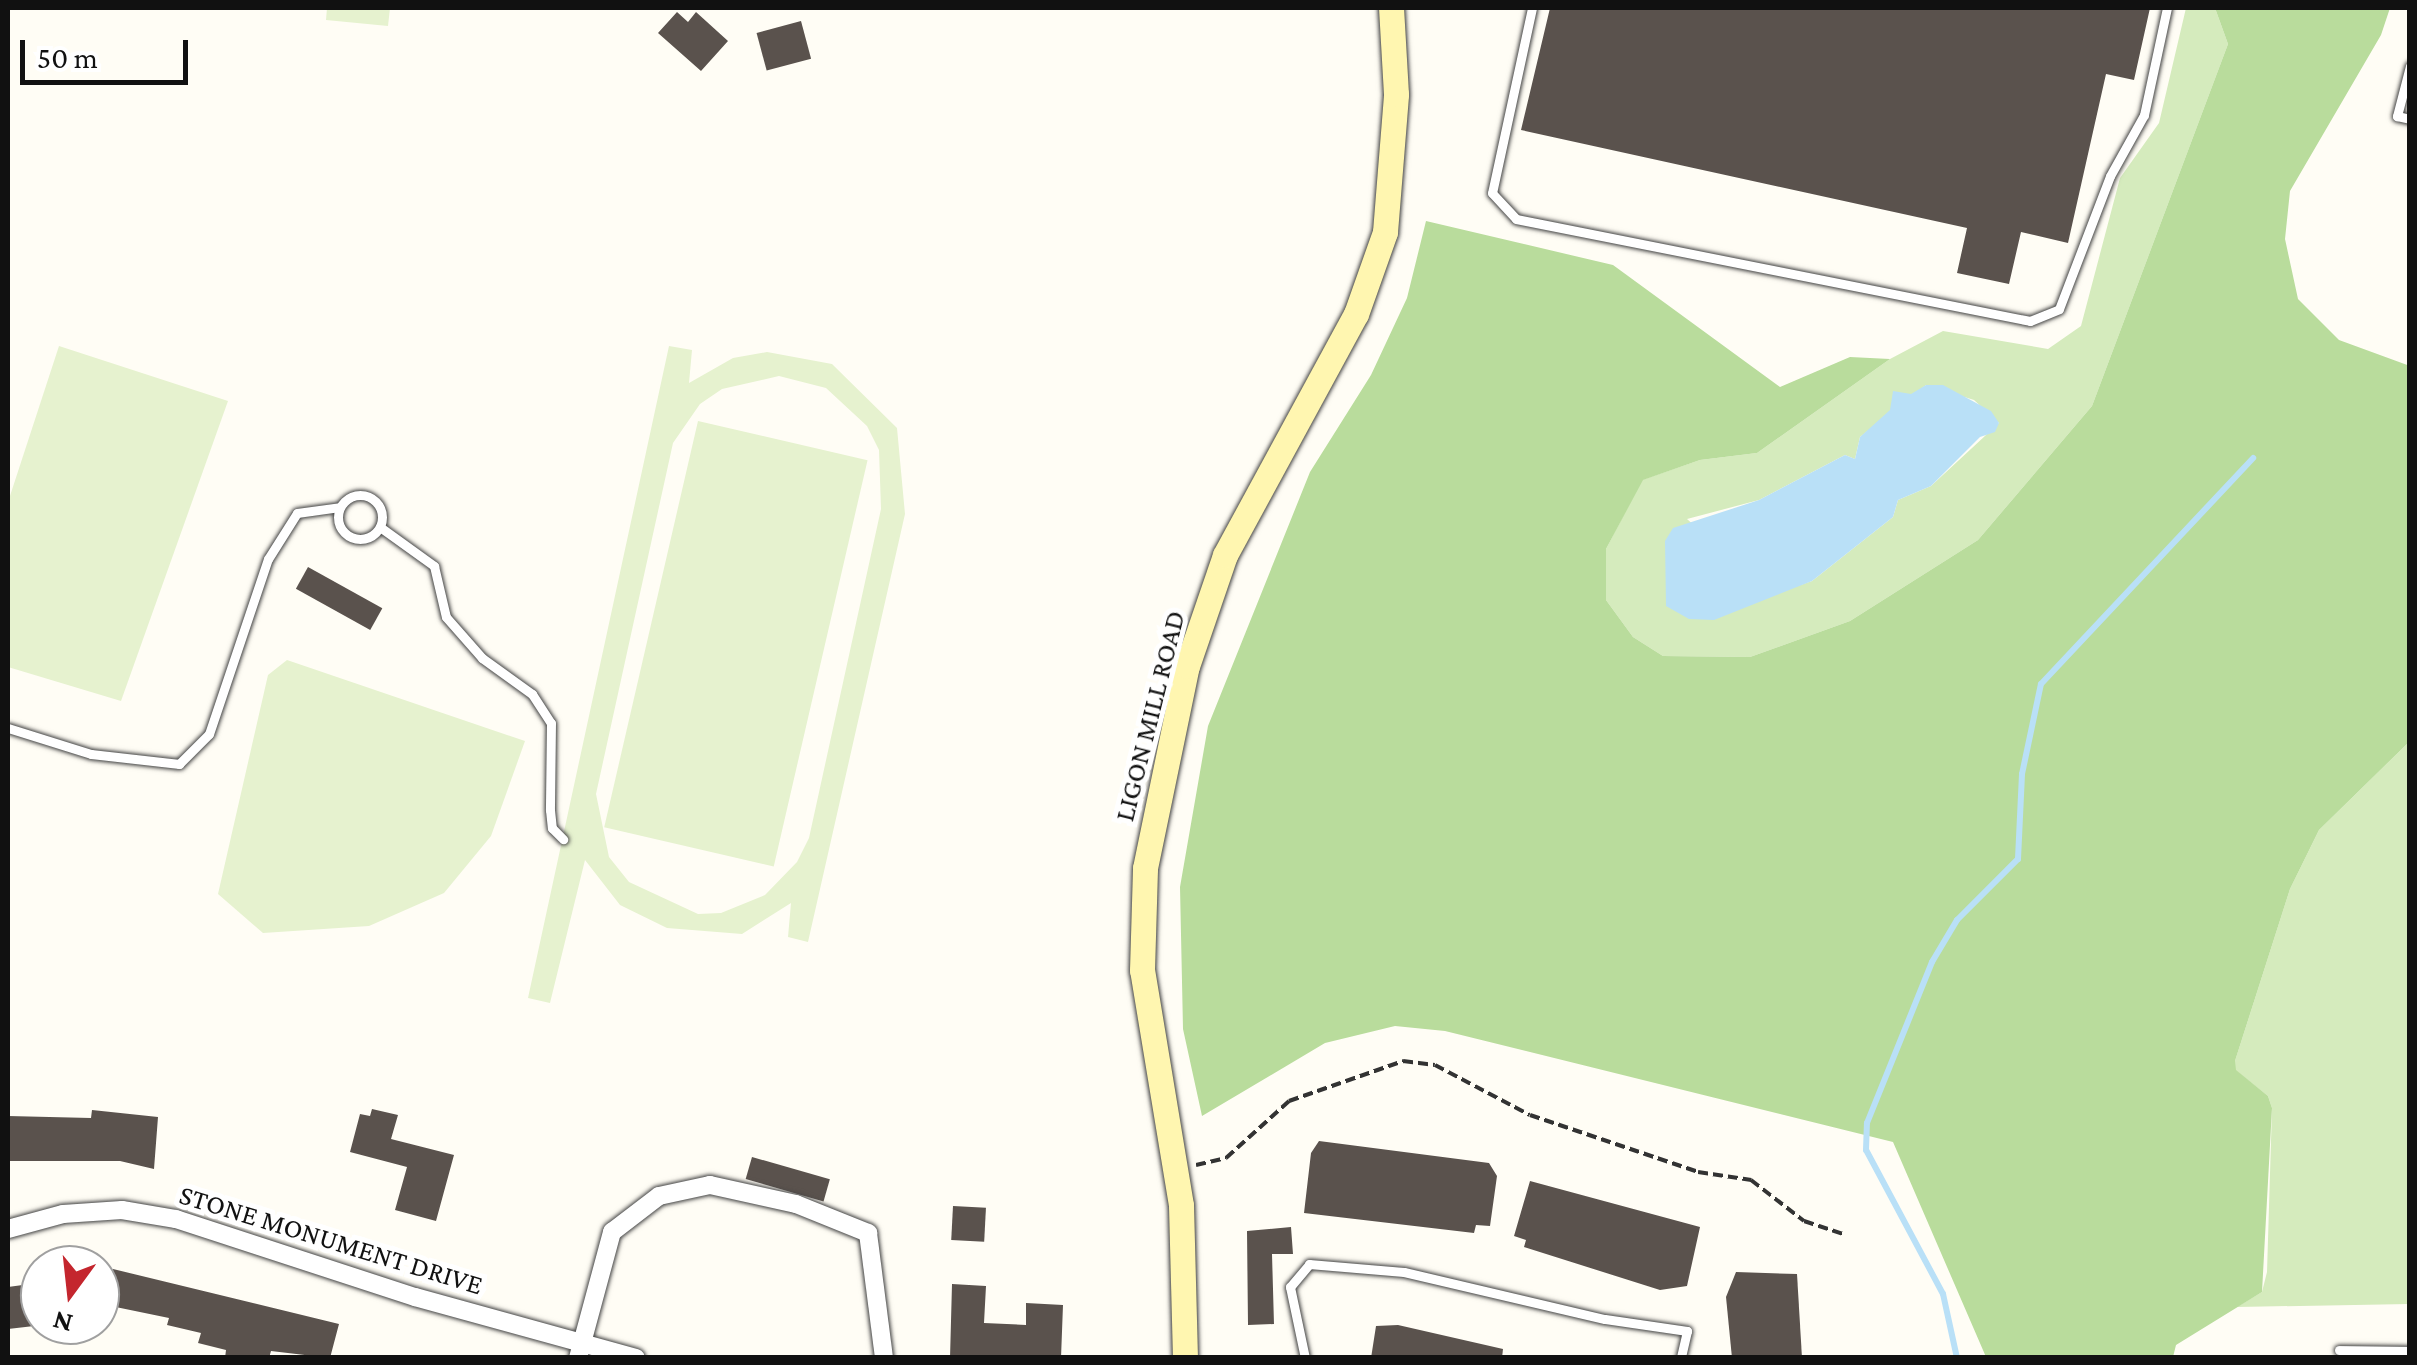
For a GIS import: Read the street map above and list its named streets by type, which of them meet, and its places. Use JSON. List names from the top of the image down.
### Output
{
  "streets": {
    "main road": ["LIGON MILL ROAD"],
    "street": ["STONE MONUMENT DRIVE"]
  },
  "scale_bar": "50 m",
  "north": "bottom"
}
